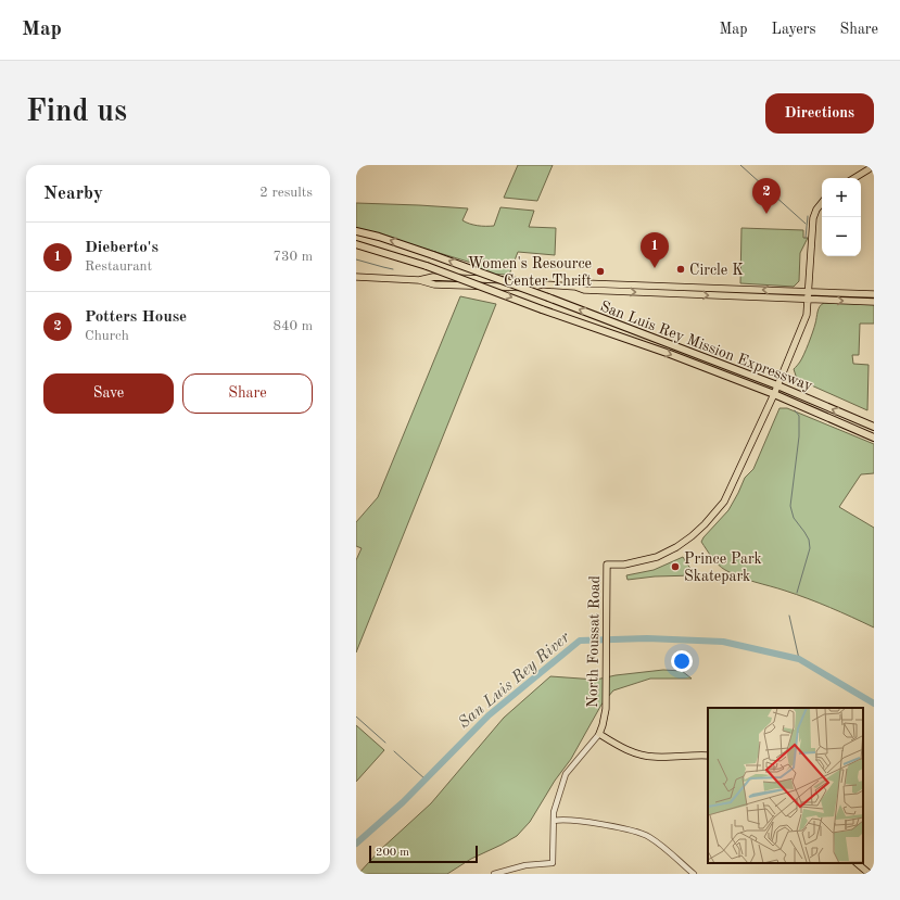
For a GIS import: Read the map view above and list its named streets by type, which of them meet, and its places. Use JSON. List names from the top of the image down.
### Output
{
  "streets": {
    "highway": ["San Luis Rey Mission Expressway"],
    "main road": ["North Foussat Road"]
  },
  "crossings": [
    ["San Luis Rey Mission Expressway", "North Foussat Road"]
  ],
  "water": ["San Luis Rey River"],
  "places": ["Circle K", "Women's Resource Center Thrift", "Prince Park Skatepark"],
  "scale_bar": "200 m",
  "page": {
    "header": "Map",
    "nav": ["Map", "Layers", "Share"],
    "buttons": [
      "Directions",
      ["Save", "Share"]
    ],
    "title": "Find us",
    "heading": ["Nearby", "2 results"],
    "map_buttons": ["+", "−"],
    "pins": ["2", "1"],
    "list": [
      {
        "mark": "1",
        "name": "Dieberto's",
        "note": "Restaurant",
        "value": "730 m"
      },
      {
        "mark": "2",
        "name": "Potters House",
        "note": "Church",
        "value": "840 m"
      }
    ],
    "scale": "200 m"
  }
}
